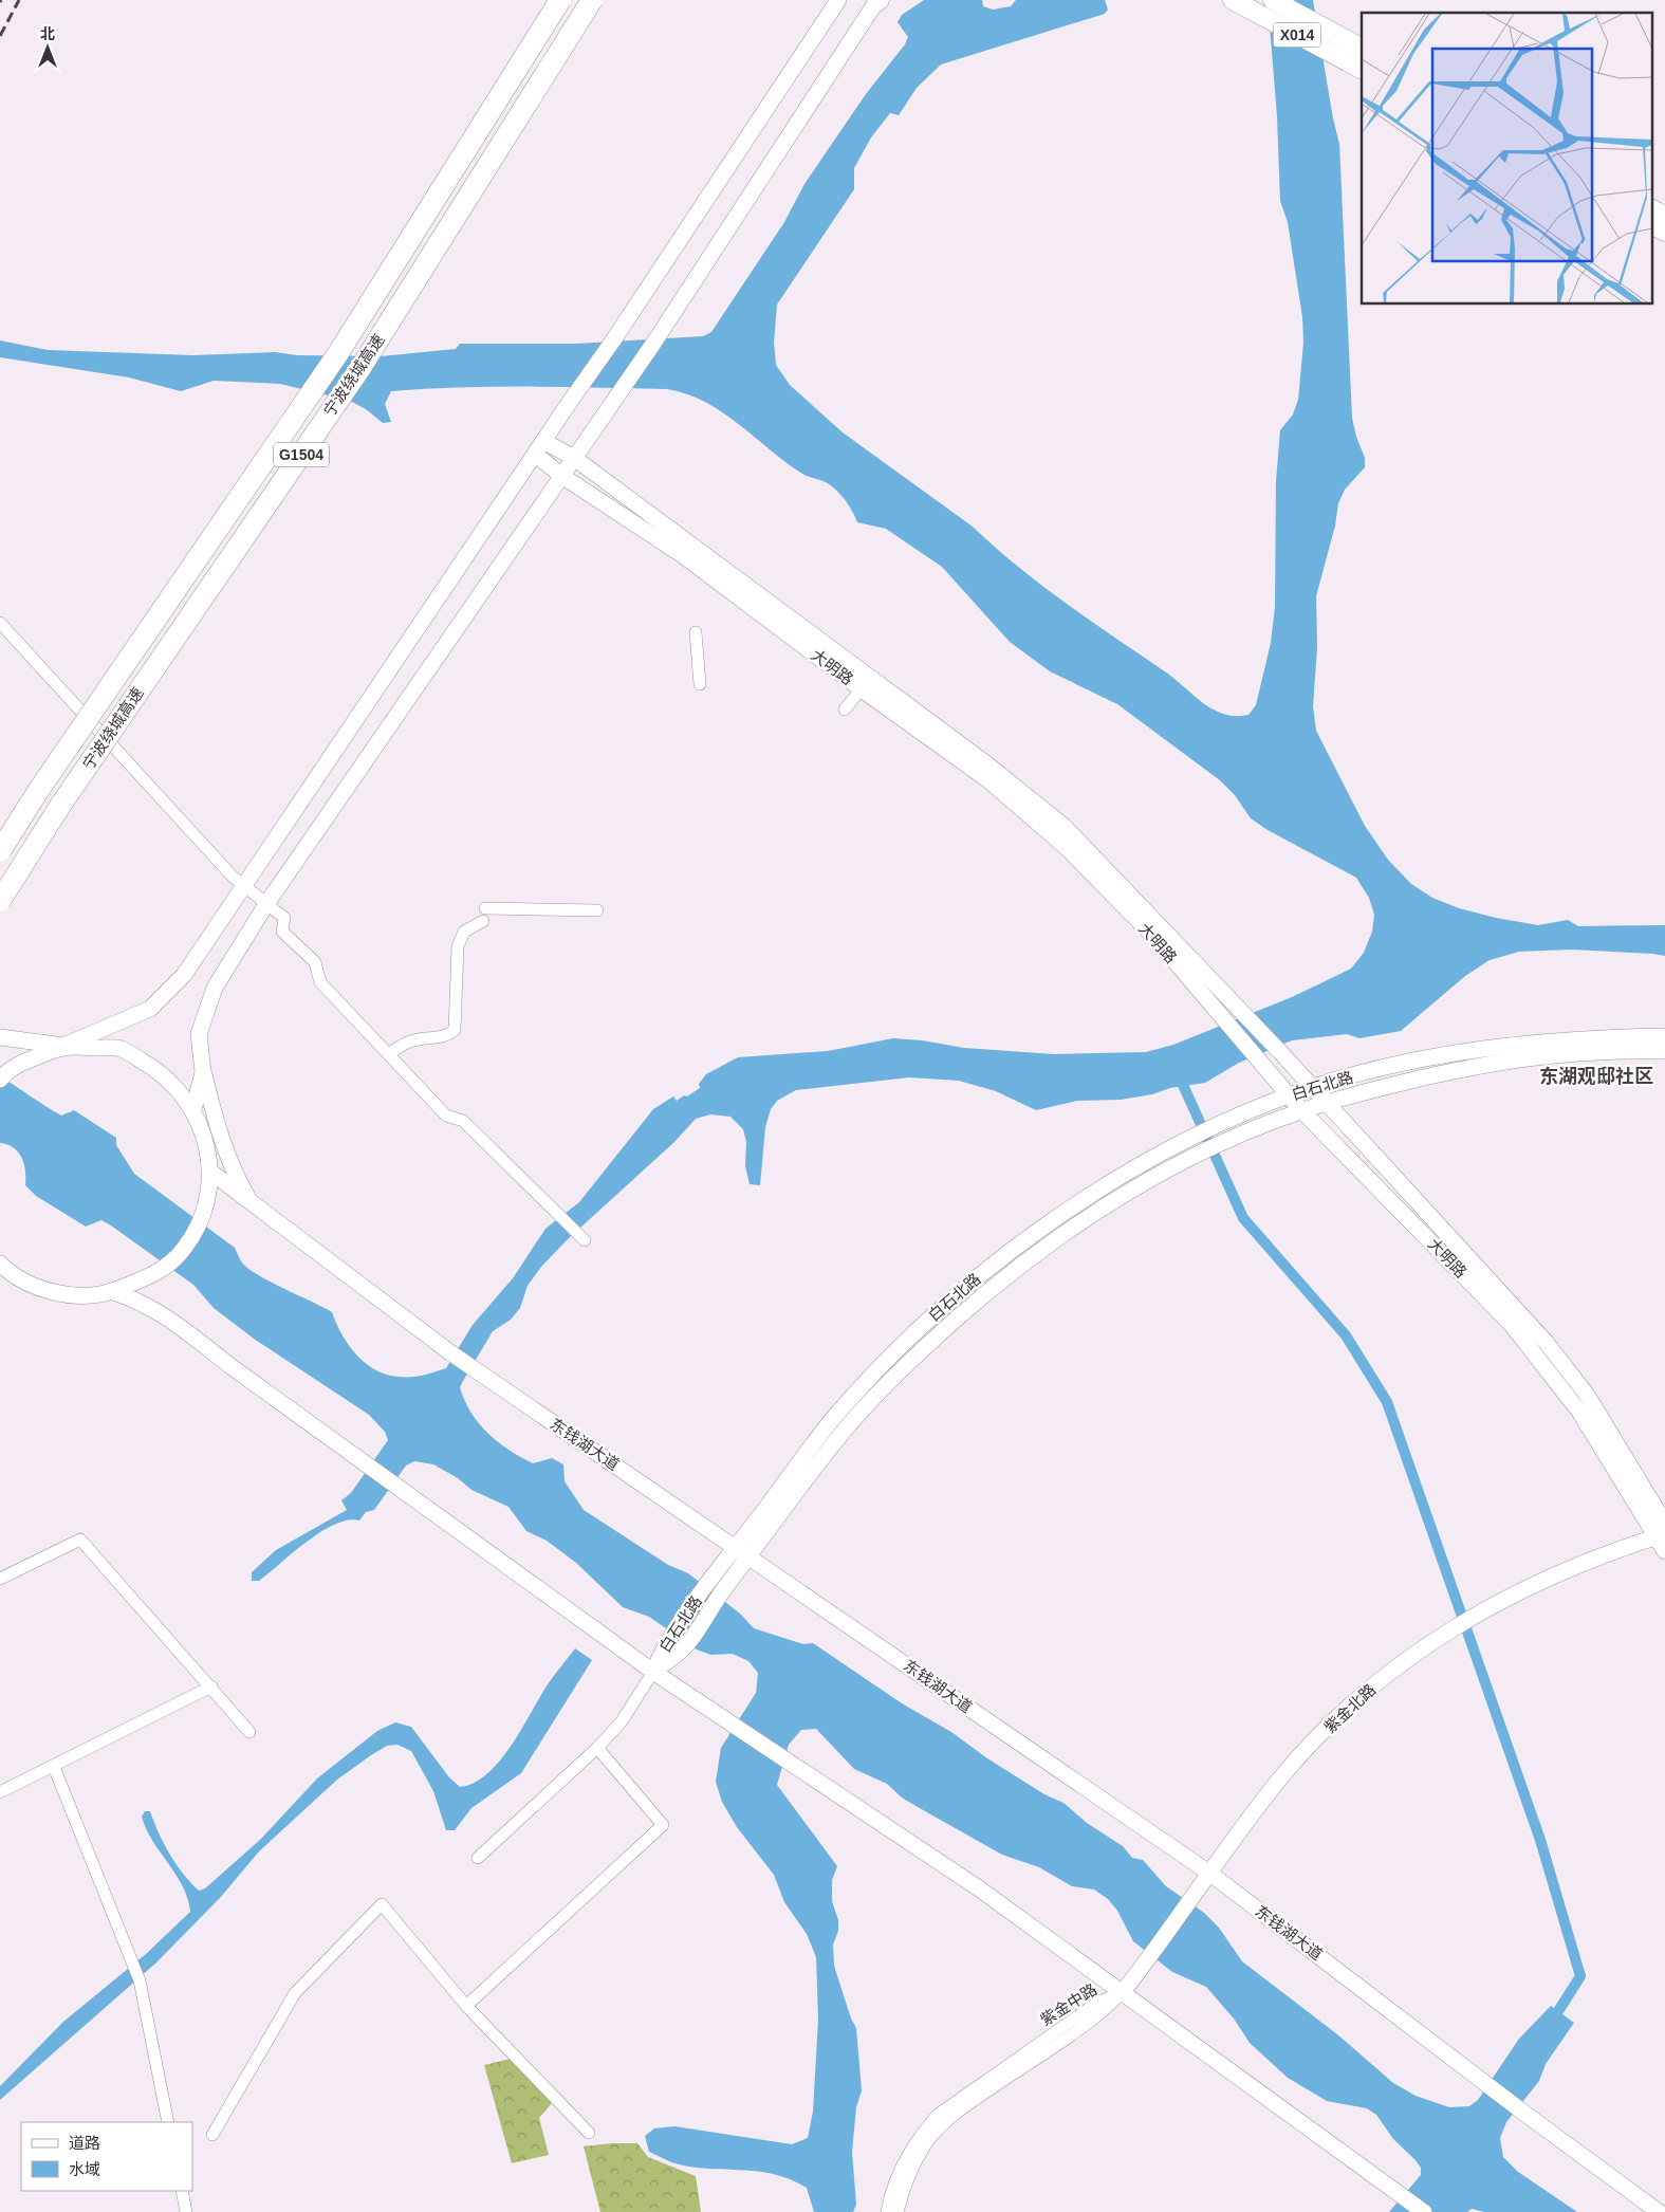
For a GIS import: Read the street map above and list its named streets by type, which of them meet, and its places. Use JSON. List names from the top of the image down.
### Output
{
  "streets": {
    "highway": ["宁波绕城高速", "G1504"],
    "main road": [
      "X014",
      "大明路",
      "白石北路",
      "东钱湖大道",
      "紫金北路"
    ],
    "street": ["紫金中路"]
  },
  "crossings": [
    ["大明路", "白石北路"],
    ["大明路", "紫金北路"],
    ["白石北路", "东钱湖大道"],
    ["东钱湖大道", "紫金北路"],
    ["紫金北路", "紫金中路"]
  ],
  "districts": ["东湖观邸社区"],
  "legend": ["道路", "水域"],
  "north": "top"
}
